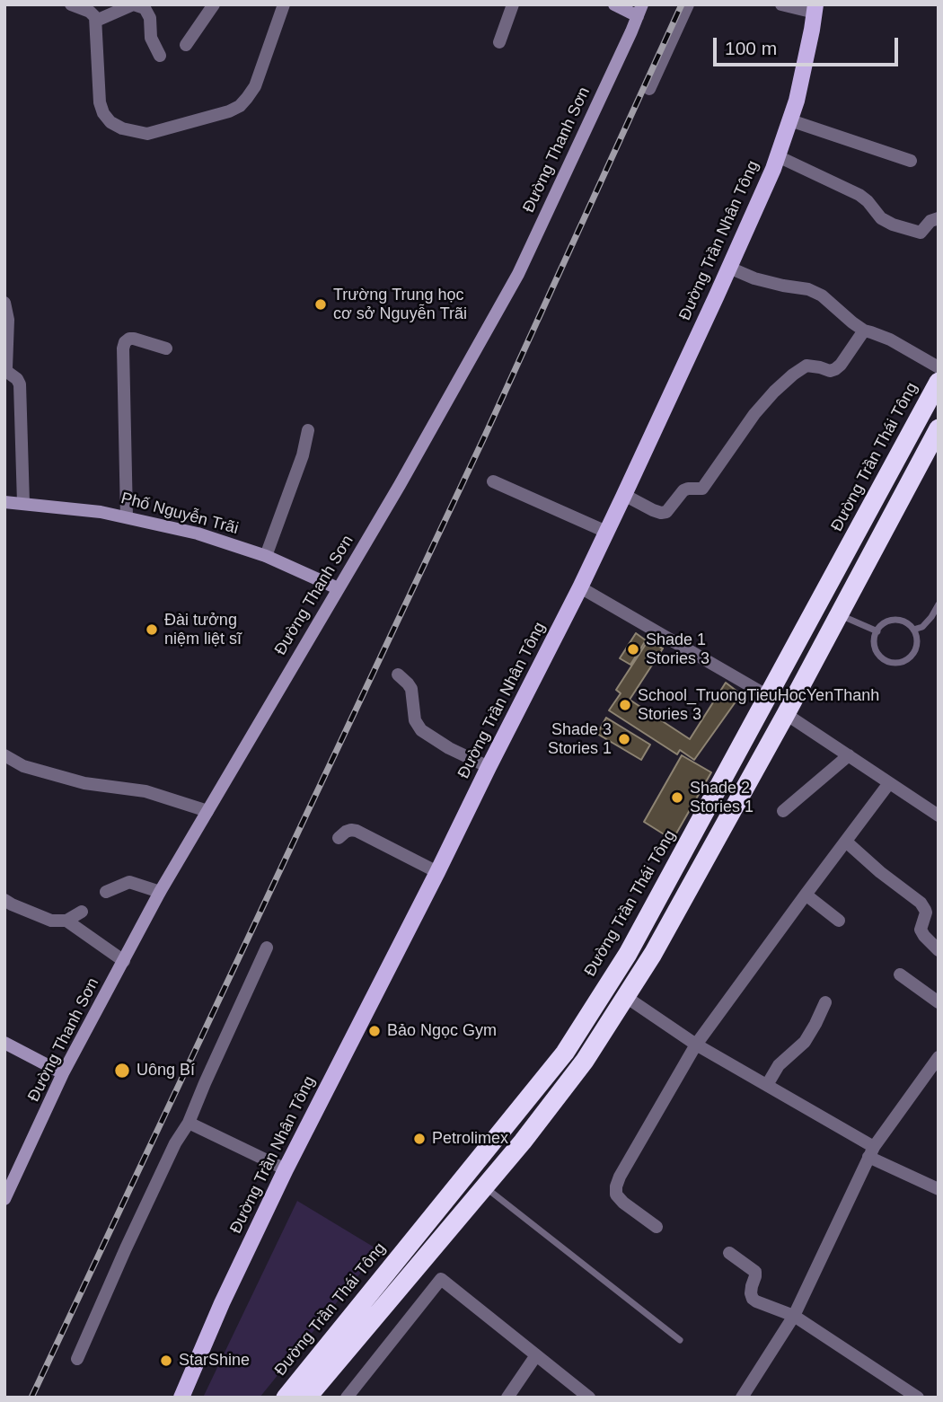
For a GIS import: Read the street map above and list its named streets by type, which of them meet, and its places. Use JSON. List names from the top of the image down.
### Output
{
  "streets": {
    "highway": ["Đường Trần Thái Tông"],
    "main road": ["Đường Trần Nhân Tông"],
    "street": ["Đường Thanh Sơn", "Phố Nguyễn Trãi"]
  },
  "crossings": [
    ["Đường Thanh Sơn", "Phố Nguyễn Trãi"]
  ],
  "places": [
    "Trường Trung học cơ sở Nguyễn Trãi",
    "Đài tưởng niệm liệt sĩ",
    "Shade 1 Stories 3",
    "School_TruongTieuHocYenThanh Stories 3",
    "Shade 3 Stories 1",
    "Shade 2 Stories 1",
    "Bảo Ngọc Gym",
    "Uông Bí",
    "Petrolimex",
    "StarShine"
  ],
  "scale_bar": "100 m"
}
